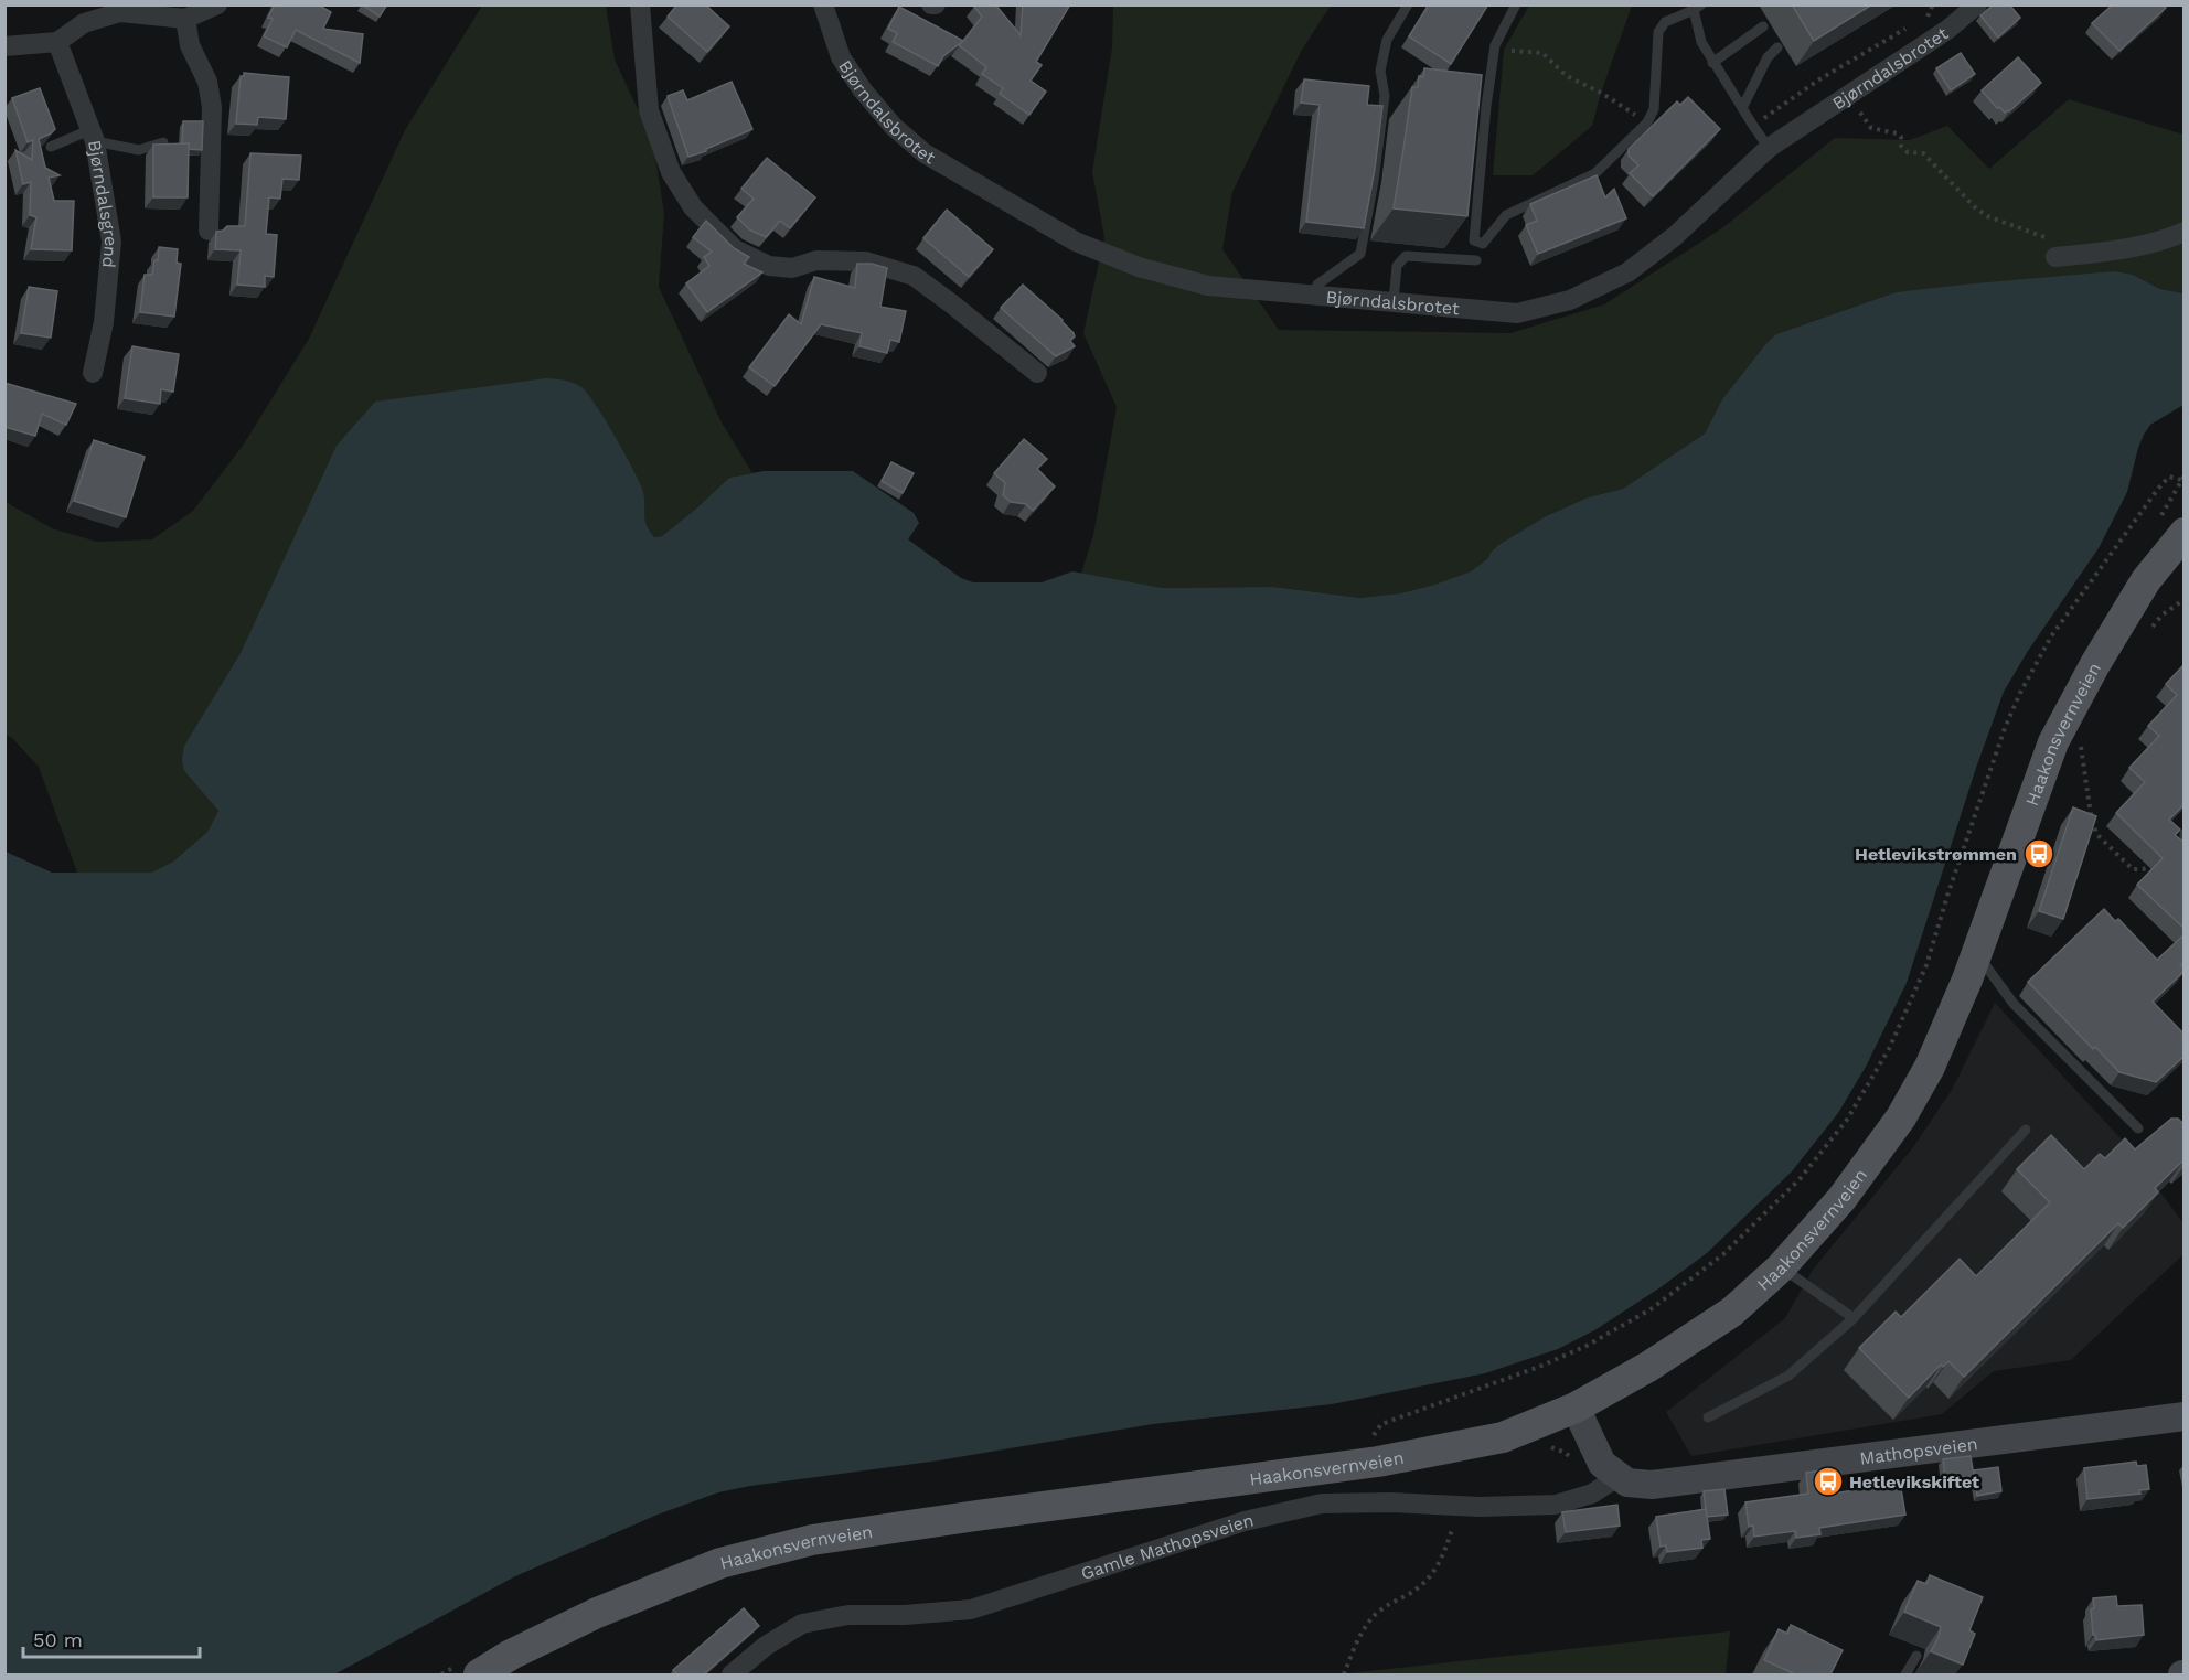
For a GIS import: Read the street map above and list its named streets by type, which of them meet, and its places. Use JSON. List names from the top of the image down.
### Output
{
  "streets": {
    "main road": ["Haakonsvernveien", "Mathopsveien"],
    "street": ["Bjørndalsbrotet", "Bjørndalsgrend", "Gamle Mathopsveien"]
  },
  "crossings": [
    ["Mathopsveien", "Gamle Mathopsveien"]
  ],
  "places": {
    "bus stop": ["Hetlevikstrømmen", "Hetlevikskiftet"]
  },
  "scale_bar": "50 m"
}
